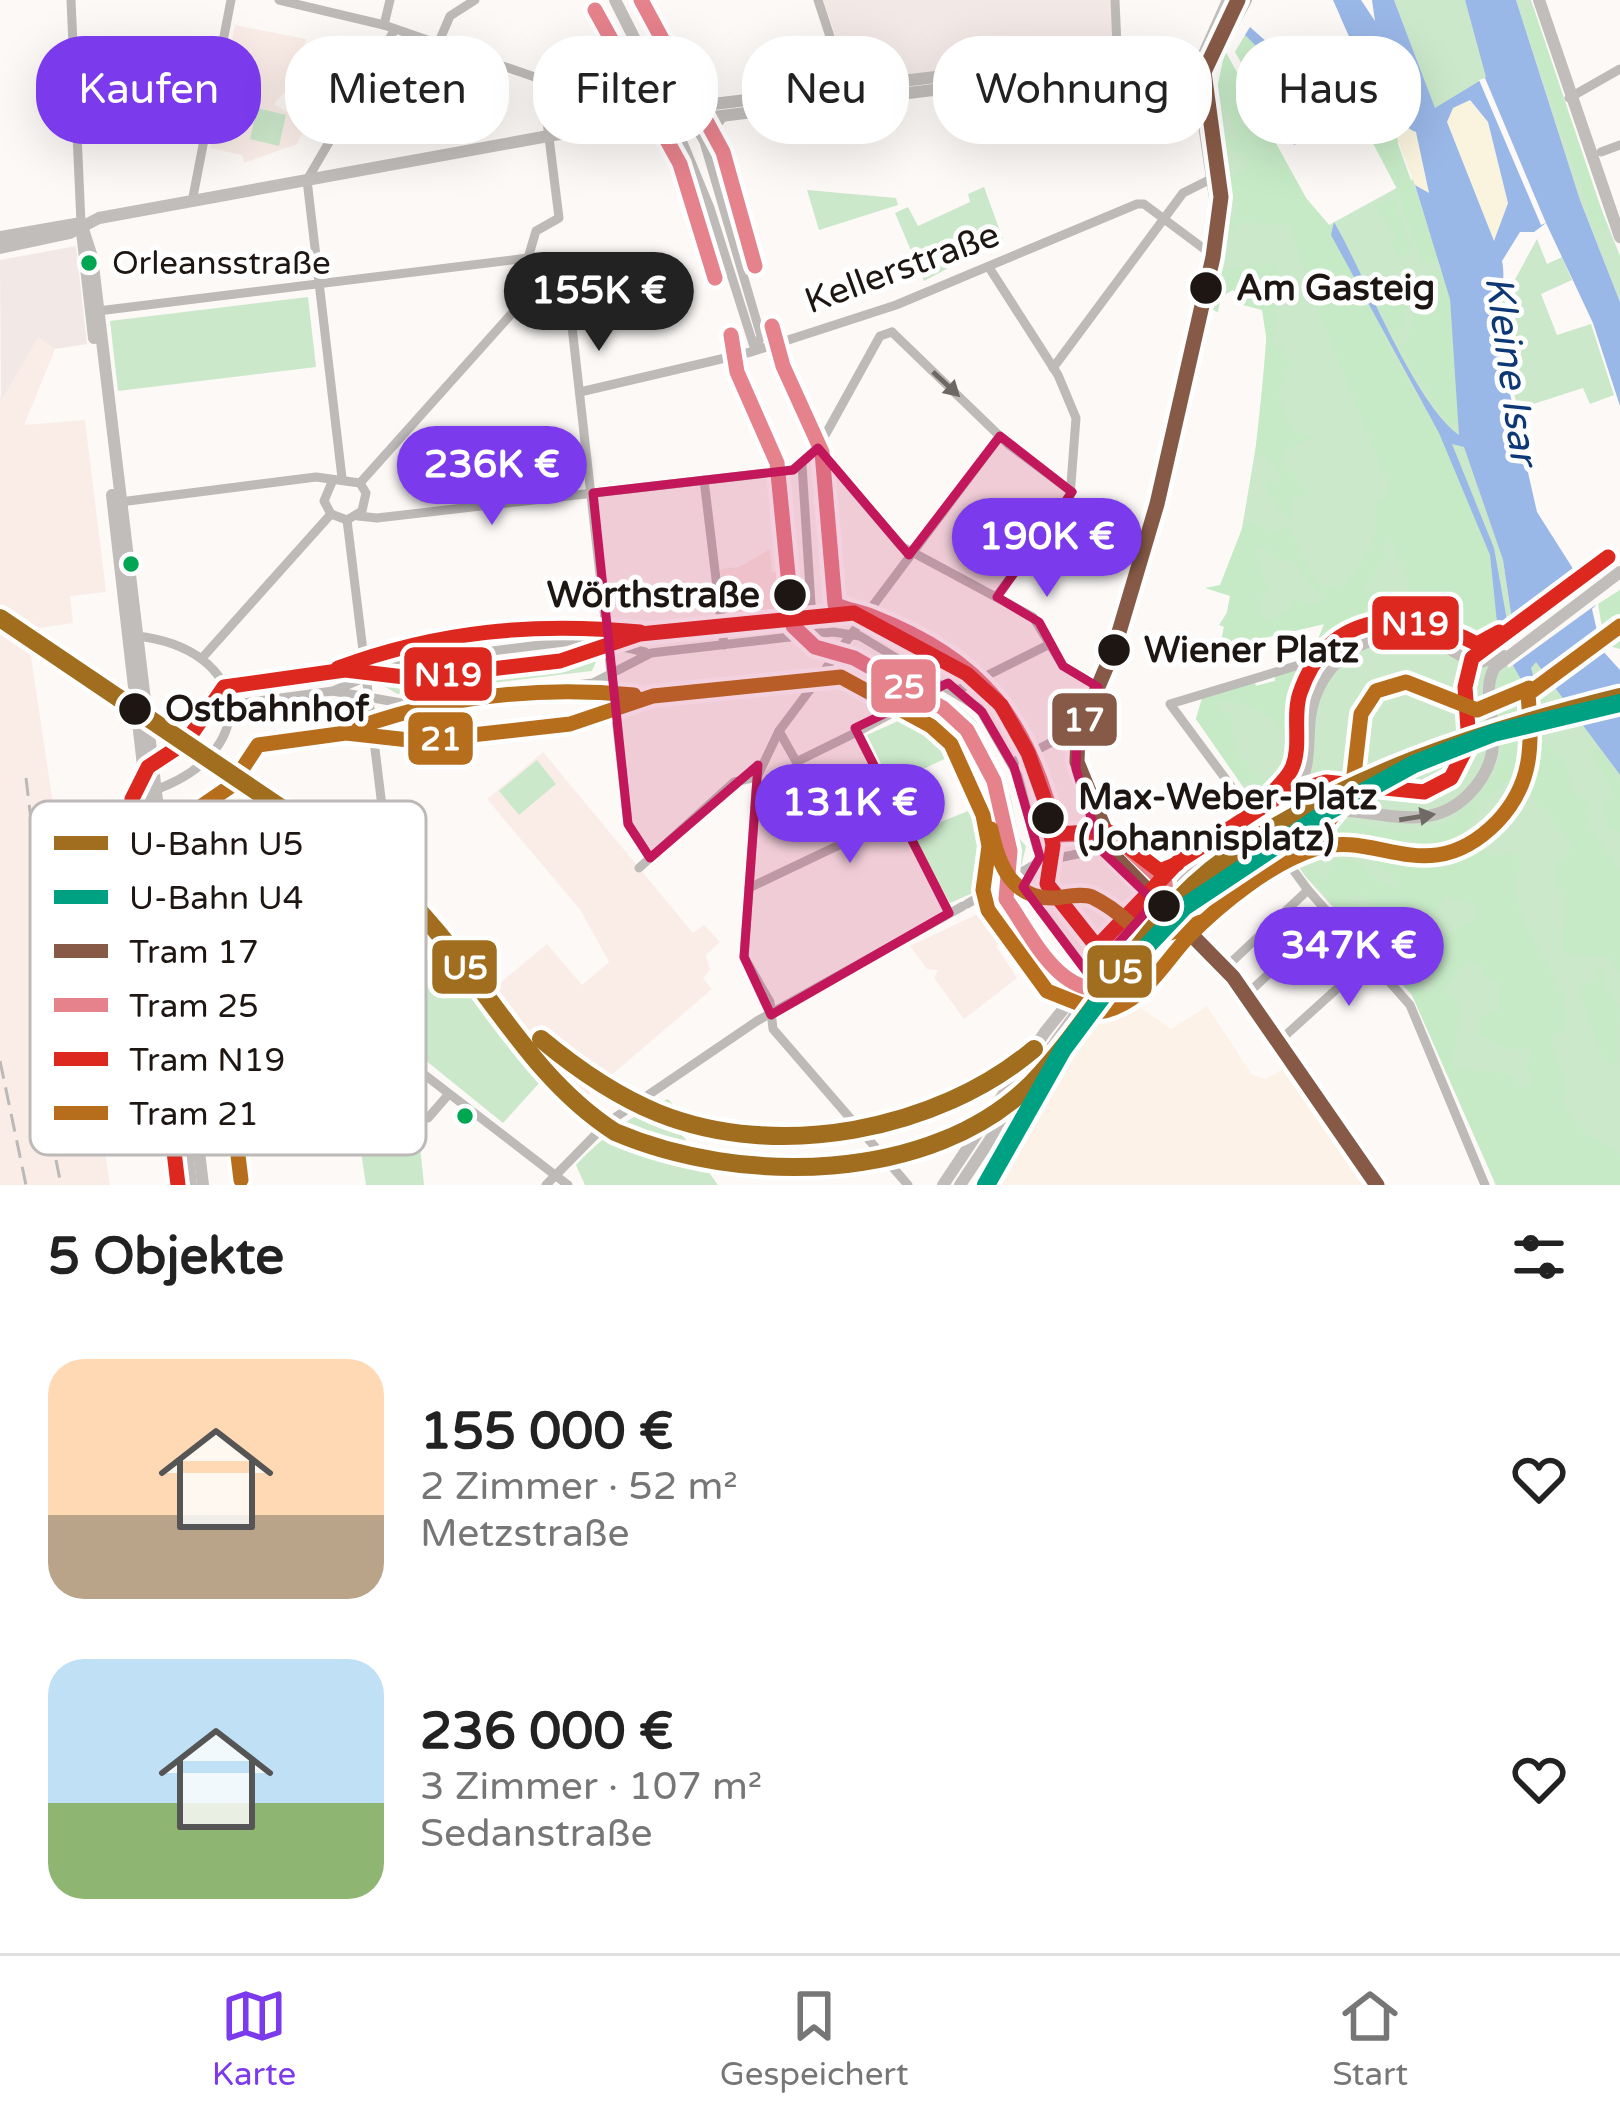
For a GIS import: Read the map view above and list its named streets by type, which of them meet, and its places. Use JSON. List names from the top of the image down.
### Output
{
  "streets": {
    "street": ["Kellerstraße"]
  },
  "water": ["Kleine Isar"],
  "places": [
    "Orleansstraße",
    "Am Gasteig",
    "Wörthstraße",
    "Wiener Platz",
    "Ostbahnhof",
    "Max-Weber-Platz (Johannisplatz)"
  ],
  "lines": [
    "tram line 17",
    "tram line 25",
    "tram line N19",
    "metro line U5",
    "tram line 21",
    "metro line U4"
  ],
  "legend": [
    "U-Bahn U5",
    "U-Bahn U4",
    "Tram 17",
    "Tram 25",
    "Tram N19",
    "Tram 21"
  ],
  "page": {
    "chip": [
      "Kaufen",
      "Mieten",
      "Filter",
      "Neu",
      "Wohnung",
      "Haus"
    ],
    "price": [
      "155K €",
      "236K €",
      "190K €",
      "131K €",
      "347K €"
    ],
    "heading": "5 Objekte",
    "list": [
      {
        "name": "155 000 €",
        "note": "2 Zimmer · 52 m² · Metzstraße"
      },
      {
        "name": "236 000 €",
        "note": "3 Zimmer · 107 m² · Sedanstraße"
      }
    ],
    "tabs": ["Karte", "Gespeichert", "Start"]
  }
}
